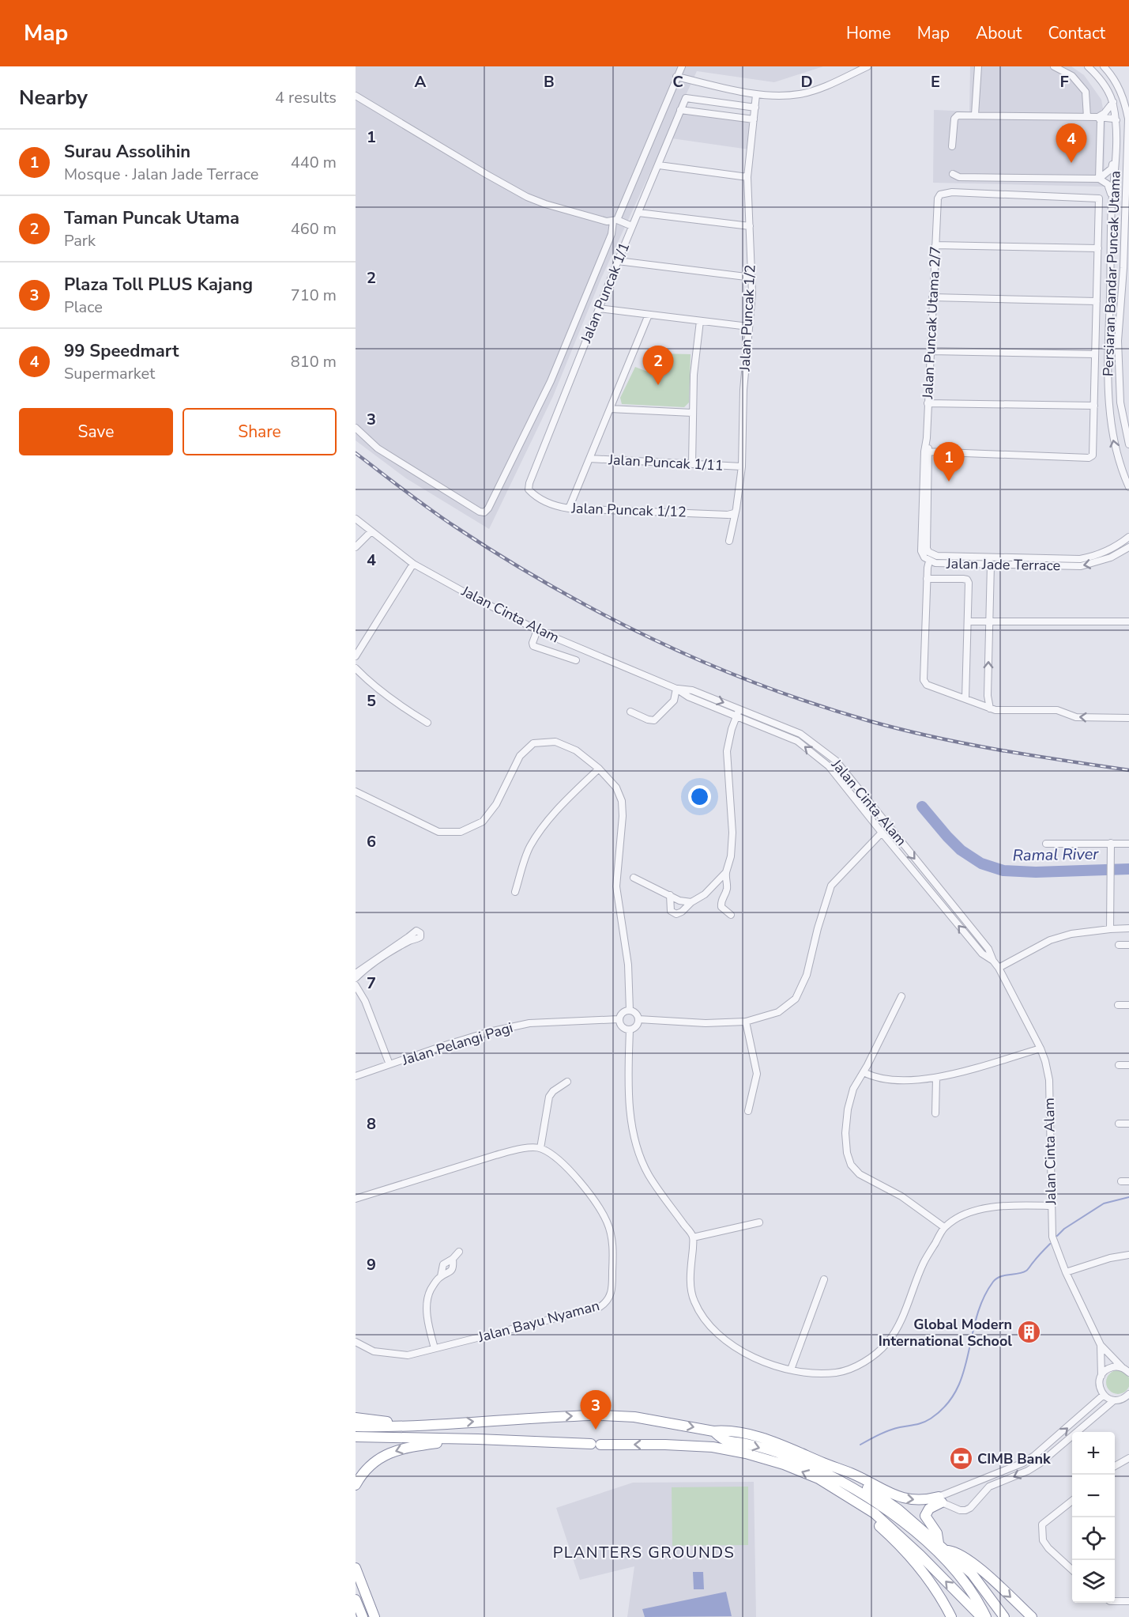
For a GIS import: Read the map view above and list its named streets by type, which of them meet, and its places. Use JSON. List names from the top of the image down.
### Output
{
  "streets": {
    "street": [
      "Persiaran Bandar Puncak Utama",
      "Jalan Puncak 1/1",
      "Jalan Puncak 1/2",
      "Jalan Puncak Utama 2/7",
      "Jalan Puncak 1/11",
      "Jalan Puncak 1/12",
      "Jalan Jade Terrace",
      "Jalan Cinta Alam",
      "Jalan Pelangi Pagi",
      "Jalan Bayu Nyaman"
    ]
  },
  "crossings": [
    ["Jalan Puncak 1/1", "Jalan Puncak 1/2"],
    ["Jalan Puncak 1/1", "Jalan Puncak 1/12"],
    ["Jalan Puncak 1/2", "Jalan Puncak 1/11"],
    ["Jalan Puncak 1/2", "Jalan Puncak 1/12"],
    ["Jalan Puncak Utama 2/7", "Jalan Jade Terrace"]
  ],
  "districts": ["PLANTERS GROUNDS"],
  "water": ["Ramal River"],
  "places": {
    "building": ["Global Modern International School"],
    "bank": ["CIMB Bank"]
  },
  "page": {
    "header": "Map",
    "nav": [
      "Home",
      "Map",
      "About",
      "Contact"
    ],
    "heading": ["Nearby", "4 results"],
    "pins": [
      "4",
      "2",
      "1",
      "3"
    ],
    "list": [
      {
        "mark": "1",
        "name": "Surau Assolihin",
        "note": "Mosque · Jalan Jade Terrace",
        "value": "440 m"
      },
      {
        "mark": "2",
        "name": "Taman Puncak Utama",
        "note": "Park",
        "value": "460 m"
      },
      {
        "mark": "3",
        "name": "Plaza Toll PLUS Kajang",
        "note": "Place",
        "value": "710 m"
      },
      {
        "mark": "4",
        "name": "99 Speedmart",
        "note": "Supermarket",
        "value": "810 m"
      }
    ],
    "buttons": ["Save", "Share"],
    "map_buttons": ["+", "−"]
  },
  "grid": {
    "columns": [
      "A",
      "B",
      "C",
      "D",
      "E",
      "F"
    ],
    "rows": [
      "1",
      "2",
      "3",
      "4",
      "5",
      "6",
      "7",
      "8",
      "9"
    ]
  }
}
